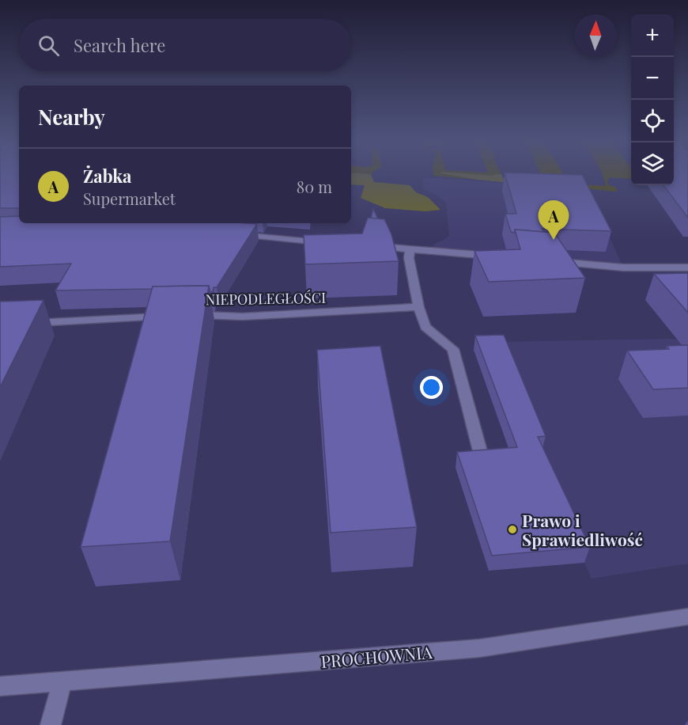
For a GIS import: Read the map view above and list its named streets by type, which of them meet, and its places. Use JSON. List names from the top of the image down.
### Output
{
  "streets": {
    "street": ["NIEPODLEGŁOŚCI", "PROCHOWNIA"]
  },
  "places": ["Prawo i Sprawiedliwość"],
  "north": "top",
  "page": {
    "map_buttons": ["+", "−"],
    "search": "Search here",
    "heading": "Nearby",
    "list": [
      {
        "mark": "A",
        "name": "Żabka",
        "note": "Supermarket",
        "value": "80 m"
      }
    ],
    "pins": "A"
  }
}
